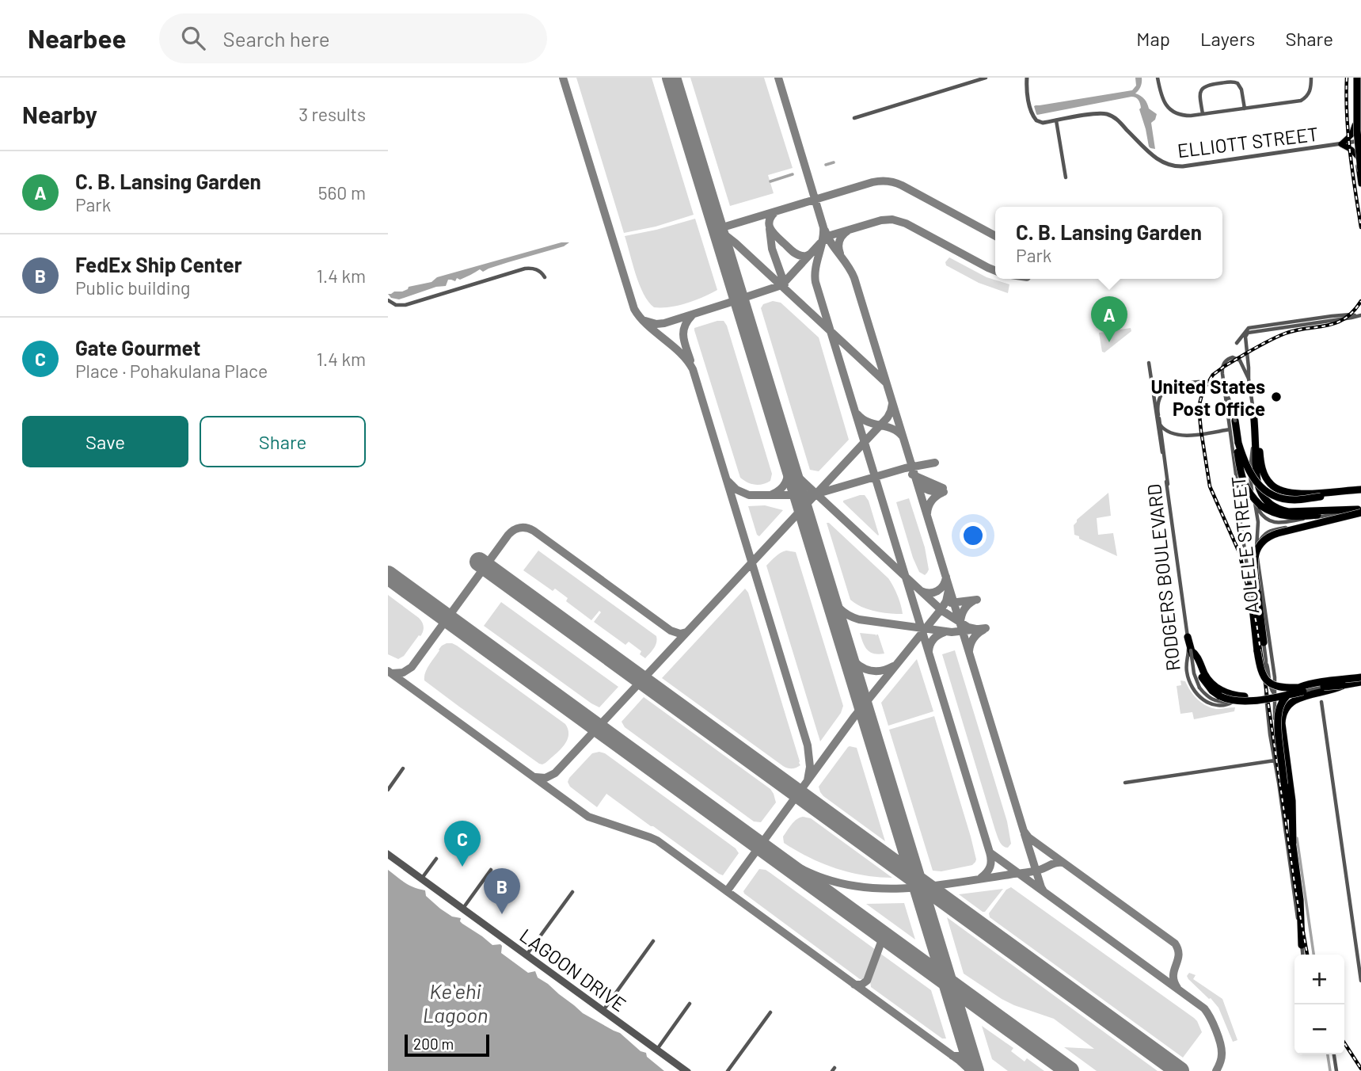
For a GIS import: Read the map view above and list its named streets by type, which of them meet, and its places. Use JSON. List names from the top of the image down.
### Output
{
  "streets": {
    "street": [
      "ELLIOTT STREET",
      "AOLELE STREET",
      "RODGERS BOULEVARD",
      "LAGOON DRIVE"
    ]
  },
  "crossings": [
    ["AOLELE STREET", "RODGERS BOULEVARD"]
  ],
  "water": ["Keʻehi Lagoon"],
  "places": ["United States Post Office"],
  "scale_bar": "200 m",
  "page": {
    "header": "Nearbee",
    "search": "Search here",
    "nav": ["Map", "Layers", "Share"],
    "heading": ["Nearby", "3 results"],
    "list": [
      {
        "mark": "A",
        "name": "C. B. Lansing Garden",
        "note": "Park",
        "value": "560 m"
      },
      {
        "mark": "B",
        "name": "FedEx Ship Center",
        "note": "Public building",
        "value": "1.4 km"
      },
      {
        "mark": "C",
        "name": "Gate Gourmet",
        "note": "Place · Pohakulana Place",
        "value": "1.4 km"
      }
    ],
    "popup": ["C. B. Lansing Garden", "Park"],
    "pins": ["A", "C", "B"],
    "buttons": ["Save", "Share"],
    "map_buttons": ["+", "−"],
    "scale": "200 m"
  }
}
